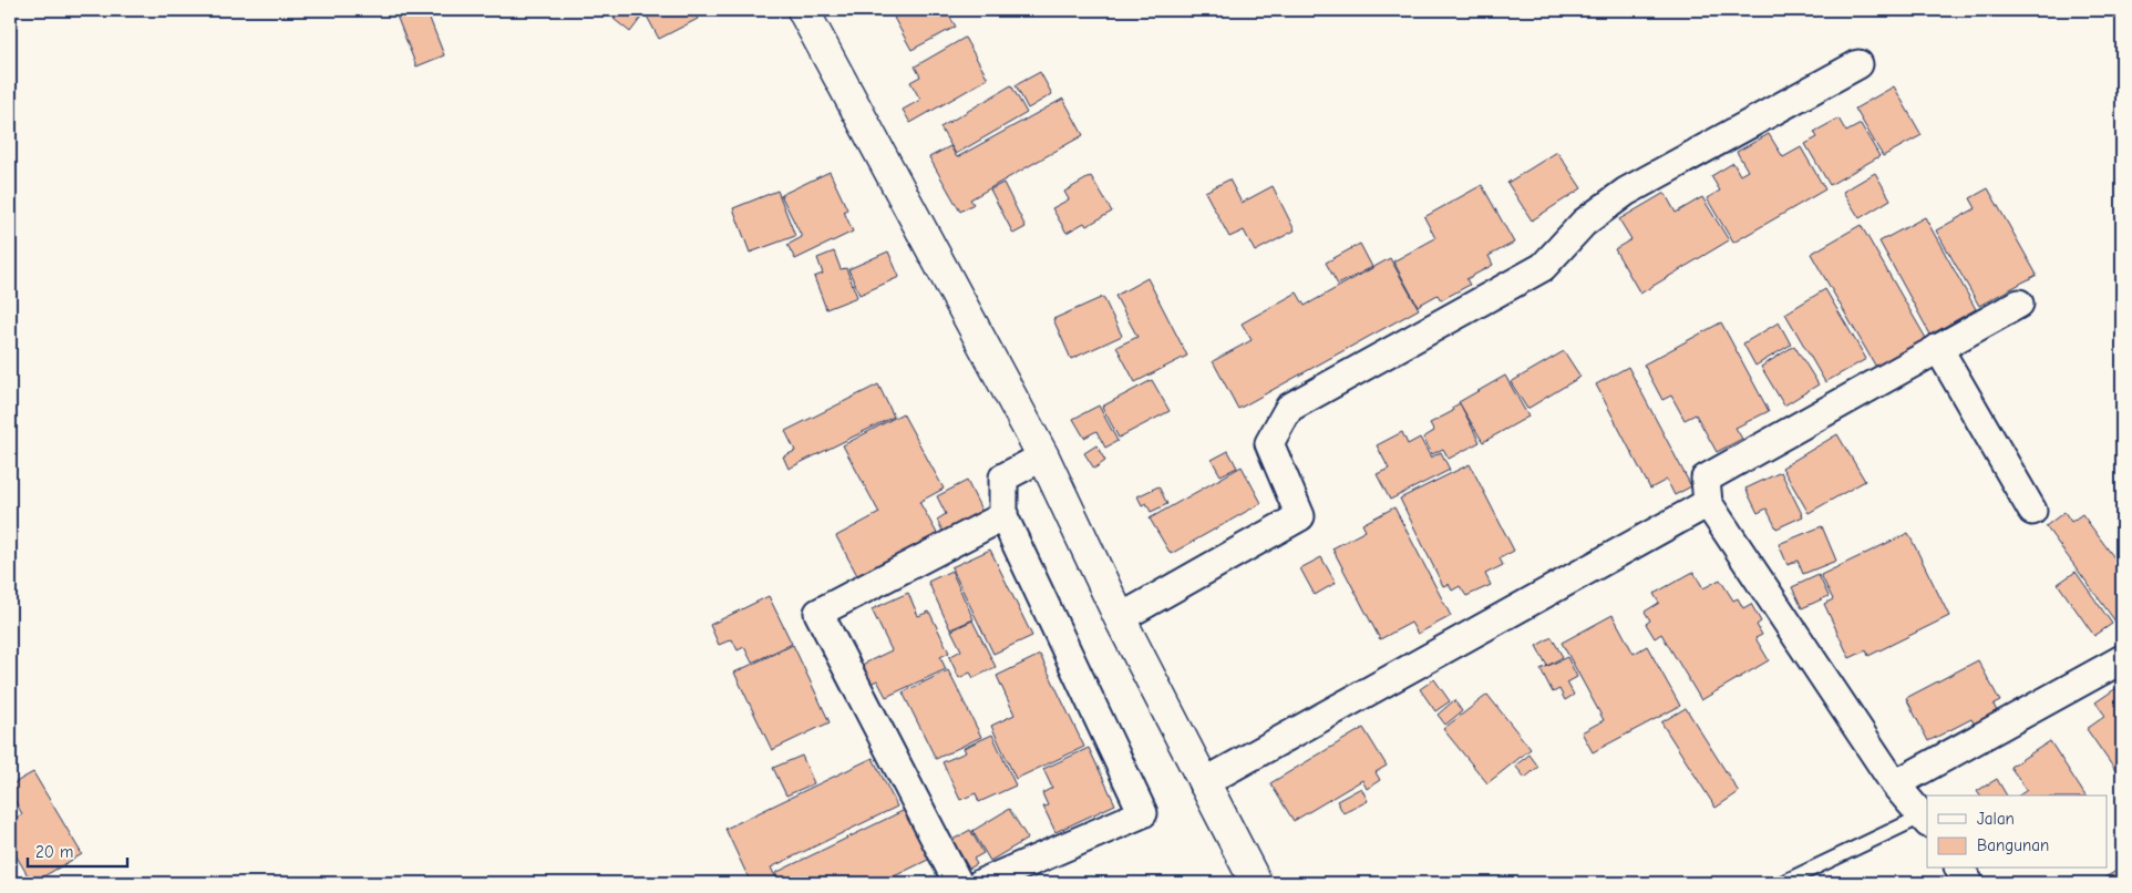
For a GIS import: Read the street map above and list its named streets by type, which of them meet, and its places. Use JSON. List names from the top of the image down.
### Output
{
  "legend": ["Jalan", "Bangunan"],
  "scale_bar": "20 m"
}
